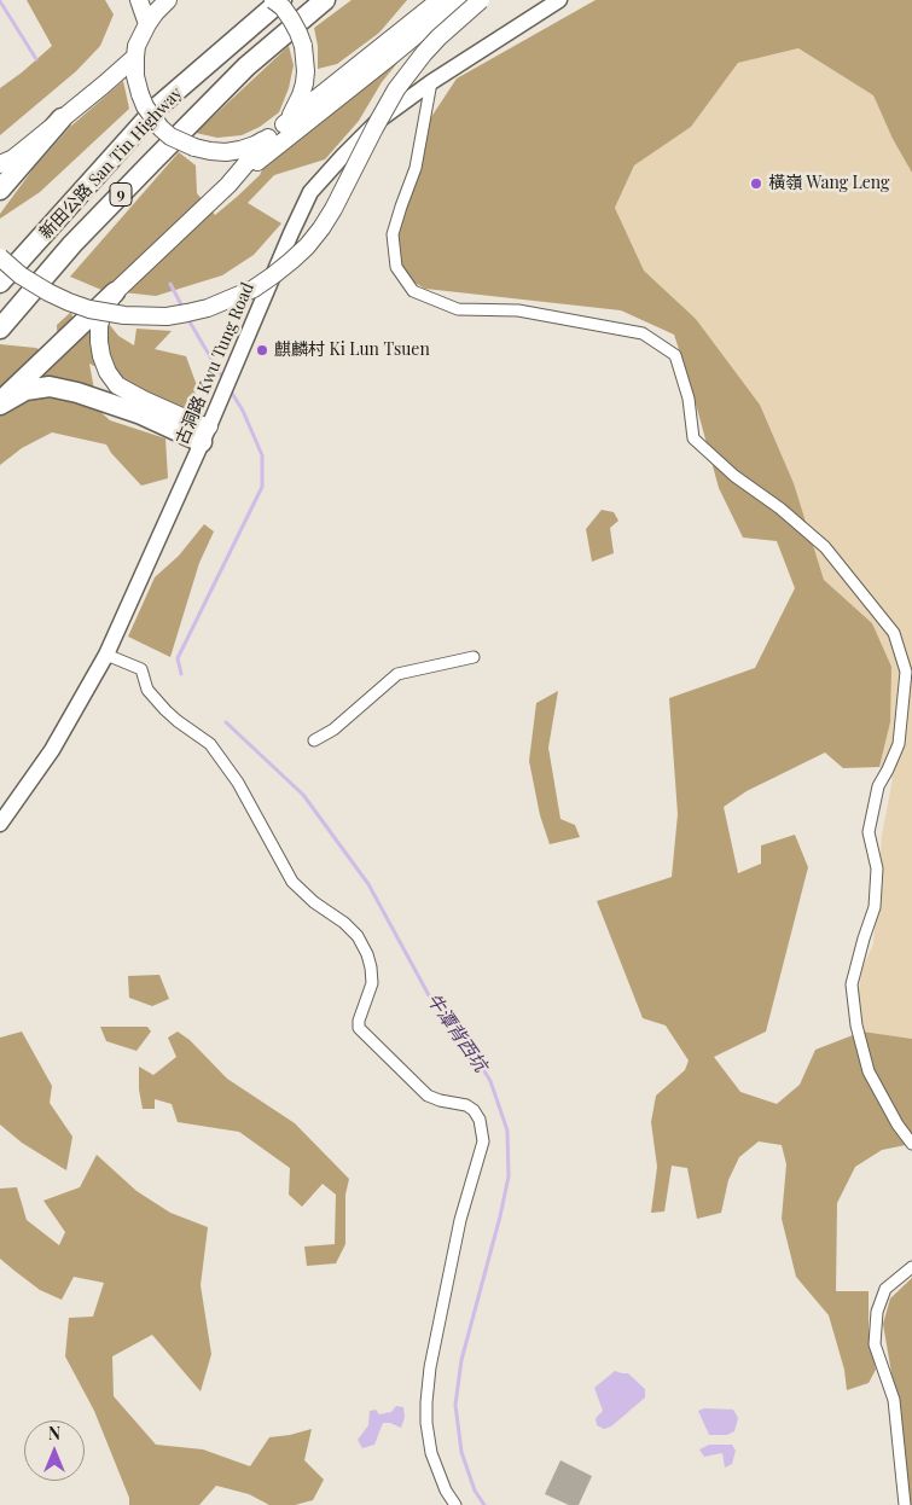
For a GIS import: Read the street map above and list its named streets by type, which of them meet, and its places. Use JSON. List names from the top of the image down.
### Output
{
  "streets": {
    "highway": ["新田公路 San Tin Highway", "9"],
    "street": ["古洞路 Kwu Tung Road"]
  },
  "water": ["牛潭背西坑"],
  "places": ["橫嶺 Wang Leng", "麒麟村 Ki Lun Tsuen"],
  "north": "top"
}
